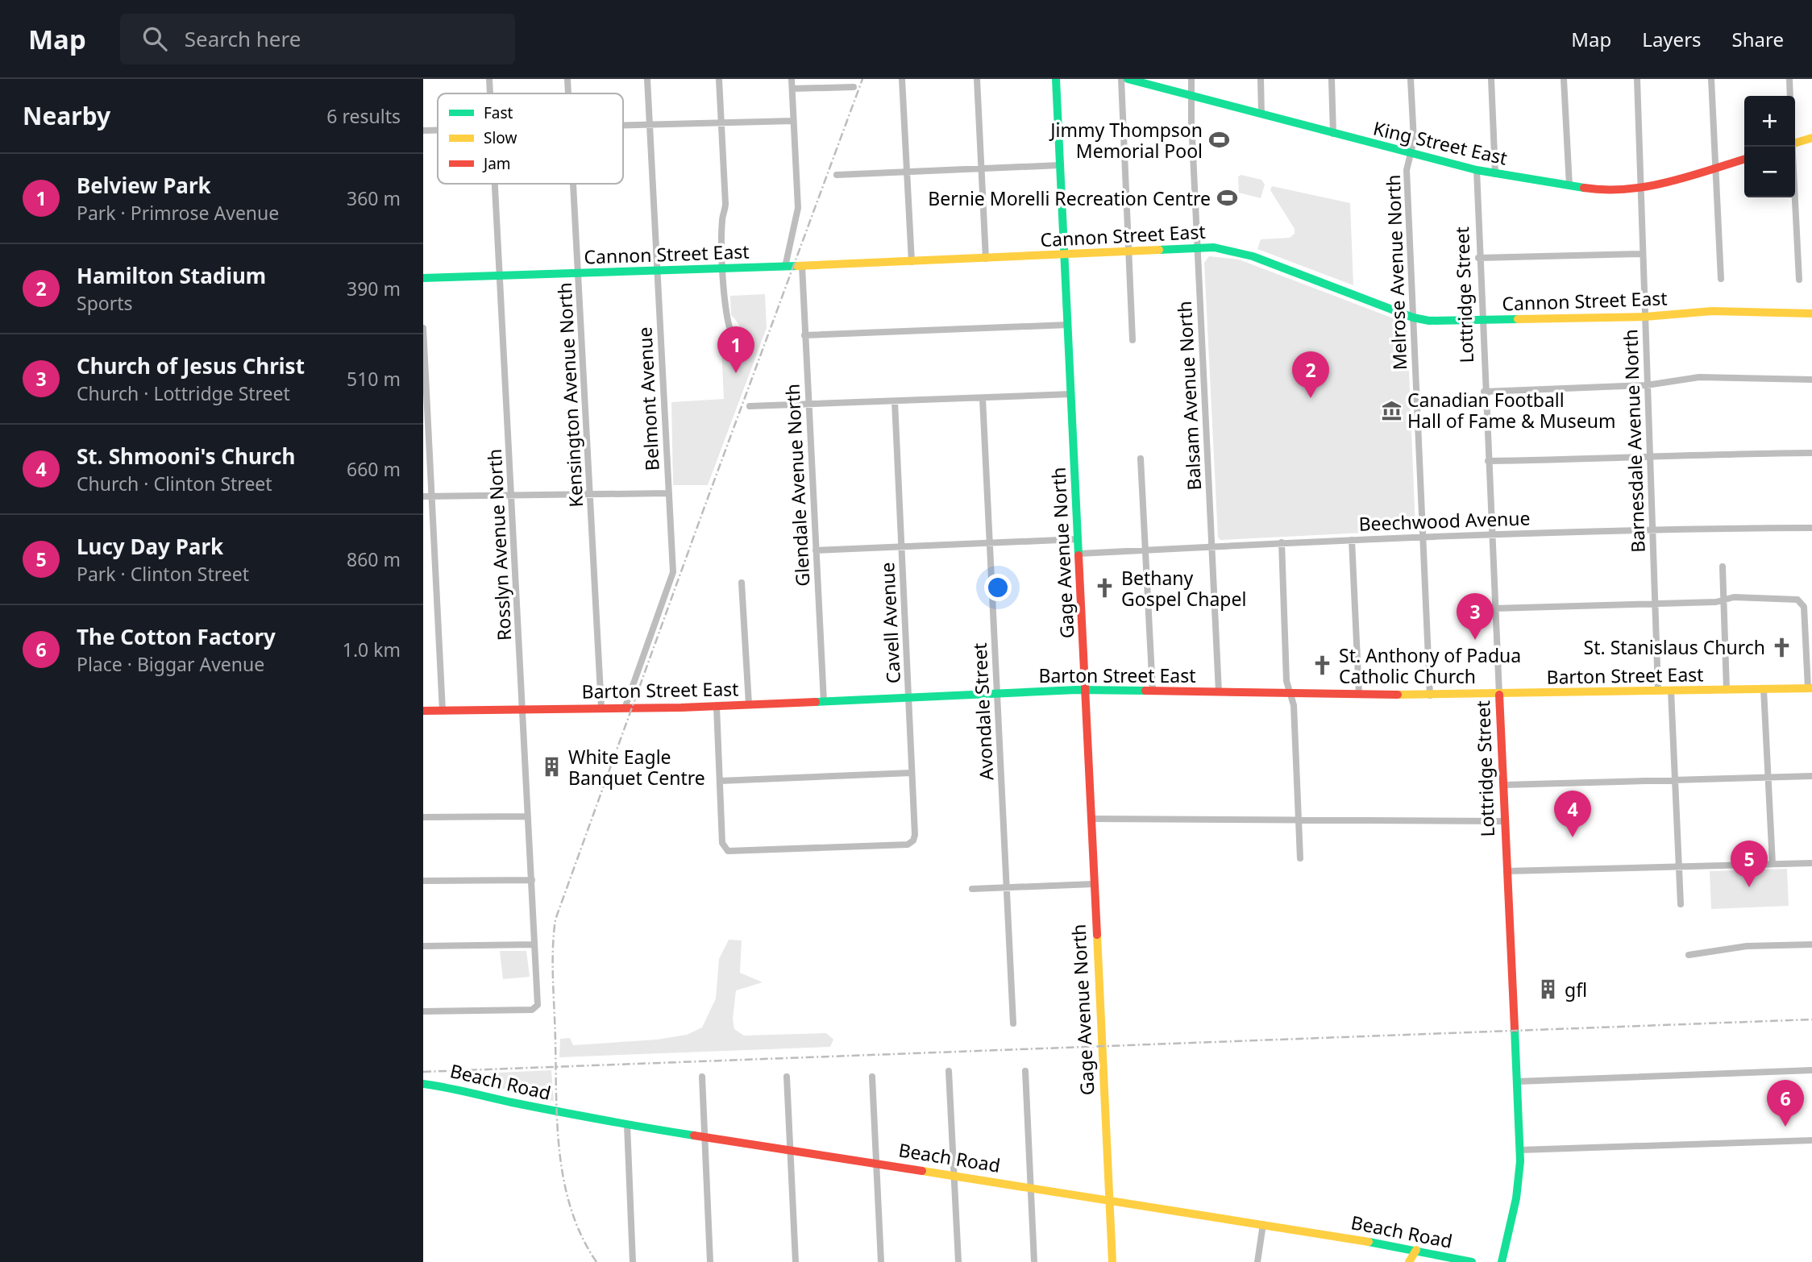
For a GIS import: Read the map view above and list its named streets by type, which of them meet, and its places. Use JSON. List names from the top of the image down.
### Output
{
  "streets": {
    "main road": [
      "King Street East",
      "Cannon Street East",
      "Lottridge Street",
      "Gage Avenue North",
      "Barton Street East",
      "Beach Road"
    ],
    "street": [
      "Melrose Avenue North",
      "Kensington Avenue North",
      "Balsam Avenue North",
      "Belmont Avenue",
      "Barnesdale Avenue North",
      "Glendale Avenue North",
      "Beechwood Avenue",
      "Rosslyn Avenue North",
      "Cavell Avenue",
      "Avondale Street"
    ]
  },
  "crossings": [
    ["King Street East", "Melrose Avenue North"],
    ["King Street East", "Lottridge Street"],
    ["King Street East", "Balsam Avenue North"],
    ["King Street East", "Barnesdale Avenue North"],
    ["Cannon Street East", "Melrose Avenue North"],
    ["Cannon Street East", "Lottridge Street"],
    ["Cannon Street East", "Kensington Avenue North"],
    ["Cannon Street East", "Balsam Avenue North"],
    ["Cannon Street East", "Belmont Avenue"],
    ["Cannon Street East", "Barnesdale Avenue North"],
    ["Cannon Street East", "Glendale Avenue North"],
    ["Cannon Street East", "Rosslyn Avenue North"],
    ["Cannon Street East", "Gage Avenue North"],
    ["Melrose Avenue North", "Beechwood Avenue"],
    ["Melrose Avenue North", "Barton Street East"],
    ["Lottridge Street", "Beechwood Avenue"],
    ["Lottridge Street", "Barton Street East"],
    ["Kensington Avenue North", "Barton Street East"],
    ["Balsam Avenue North", "Beechwood Avenue"],
    ["Balsam Avenue North", "Barton Street East"],
    ["Belmont Avenue", "Barton Street East"],
    ["Barnesdale Avenue North", "Beechwood Avenue"],
    ["Barnesdale Avenue North", "Barton Street East"],
    ["Glendale Avenue North", "Barton Street East"],
    ["Beechwood Avenue", "Gage Avenue North"],
    ["Rosslyn Avenue North", "Barton Street East"],
    ["Gage Avenue North", "Barton Street East"],
    ["Gage Avenue North", "Beach Road"],
    ["Cavell Avenue", "Barton Street East"],
    ["Barton Street East", "Avondale Street"]
  ],
  "places": {
    "sports": ["Jimmy Thompson Memorial Pool", "Bernie Morelli Recreation Centre"],
    "museum": ["Canadian Football Hall of Fame & Museum"],
    "church": ["Bethany Gospel Chapel", "St. Stanislaus Church", "St. Anthony of Padua Catholic Church"],
    "building": ["White Eagle Banquet Centre", "gfl"]
  },
  "legend": ["Fast", "Slow", "Jam"],
  "page": {
    "header": "Map",
    "search": "Search here",
    "nav": ["Map", "Layers", "Share"],
    "heading": ["Nearby", "6 results"],
    "map_buttons": ["+", "−"],
    "list": [
      {
        "mark": "1",
        "name": "Belview Park",
        "note": "Park · Primrose Avenue",
        "value": "360 m"
      },
      {
        "mark": "2",
        "name": "Hamilton Stadium",
        "note": "Sports",
        "value": "390 m"
      },
      {
        "mark": "3",
        "name": "Church of Jesus Christ",
        "note": "Church · Lottridge Street",
        "value": "510 m"
      },
      {
        "mark": "4",
        "name": "St. Shmooni's Church",
        "note": "Church · Clinton Street",
        "value": "660 m"
      },
      {
        "mark": "5",
        "name": "Lucy Day Park",
        "note": "Park · Clinton Street",
        "value": "860 m"
      },
      {
        "mark": "6",
        "name": "The Cotton Factory",
        "note": "Place · Biggar Avenue",
        "value": "1.0 km"
      }
    ],
    "pins": [
      "1",
      "2",
      "3",
      "4",
      "5",
      "6"
    ]
  }
}
